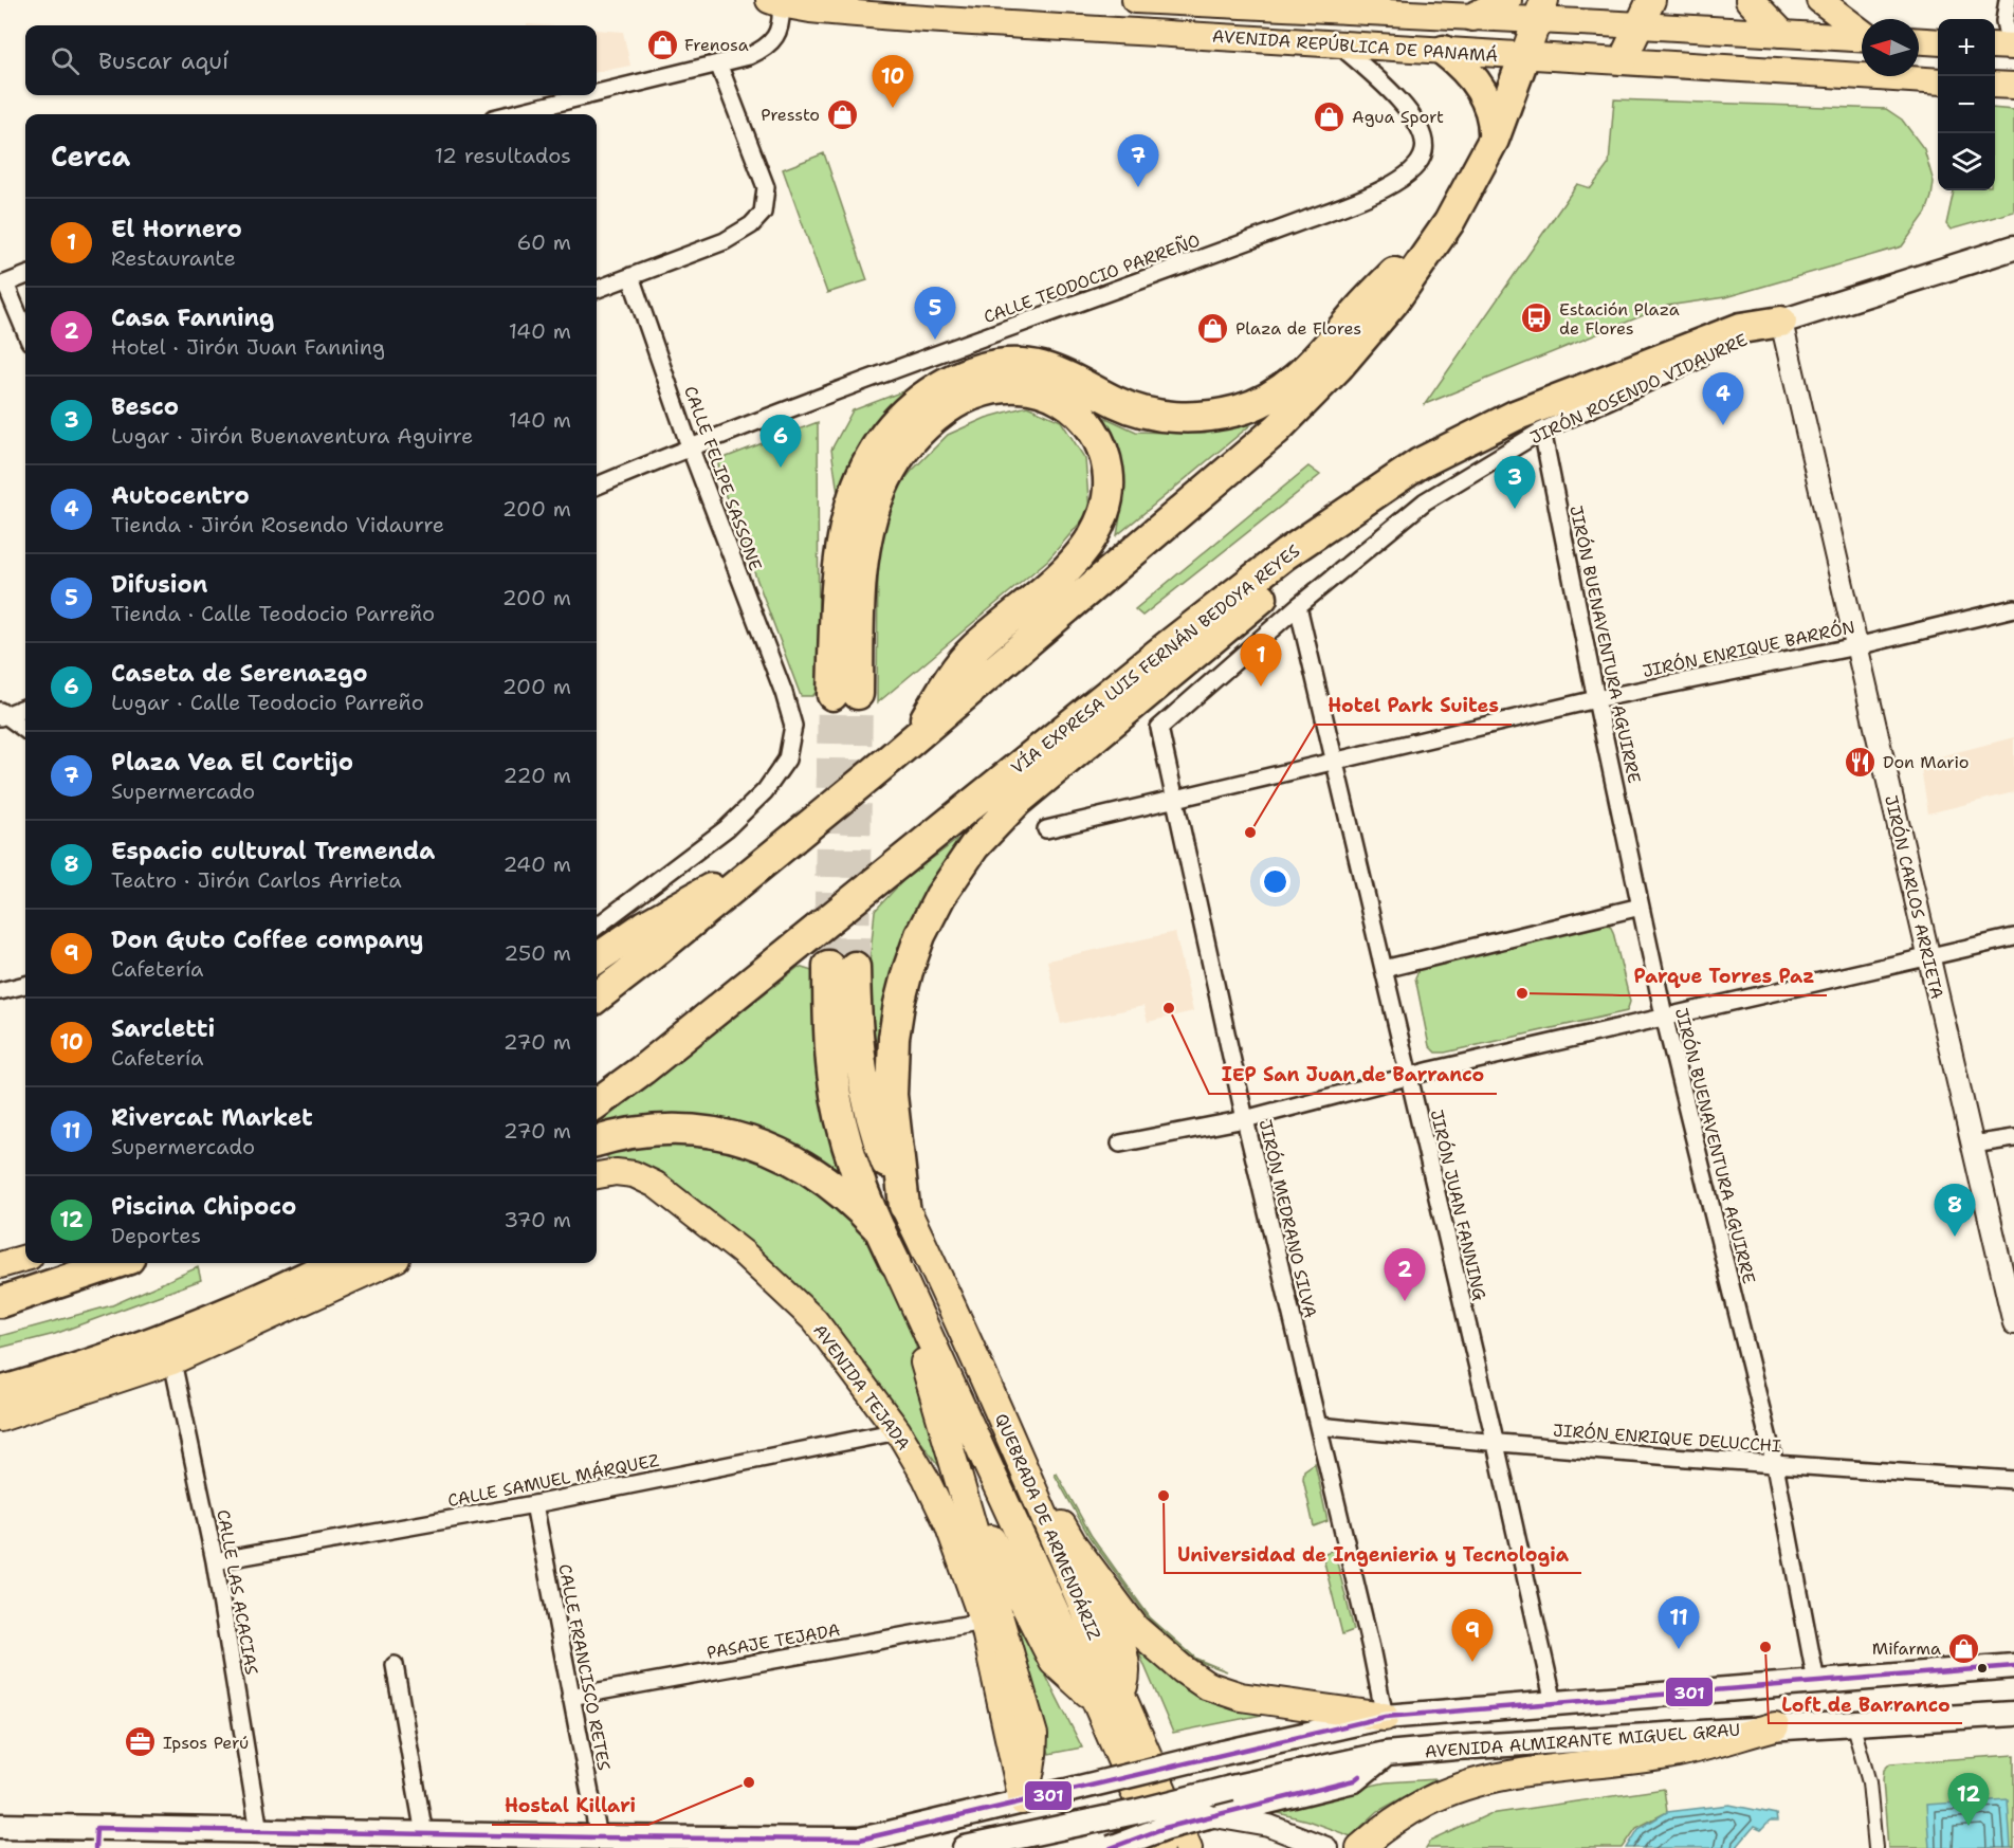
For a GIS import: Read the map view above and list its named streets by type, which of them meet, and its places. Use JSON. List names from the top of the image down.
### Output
{
  "streets": {
    "highway": ["VÍA EXPRESA LUIS FERNÁN BEDOYA REYES", "QUEBRADA DE ARMENDÁRIZ"],
    "main road": [
      "AVENIDA REPÚBLICA DE PANAMÁ",
      "JIRÓN ROSENDO VIDAURRE",
      "AVENIDA TEJADA",
      "AVENIDA ALMIRANTE MIGUEL GRAU"
    ],
    "street": [
      "CALLE TEODOCIO PARREÑO",
      "CALLE FELIPE SASSONE",
      "JIRÓN BUENAVENTURA AGUIRRE",
      "JIRÓN ENRIQUE BARRÓN",
      "JIRÓN CARLOS ARRIETA",
      "JIRÓN JUAN FANNING",
      "JIRÓN MEDRANO SILVA",
      "JIRÓN ENRIQUE DELUCCHI",
      "CALLE SAMUEL MÁRQUEZ",
      "CALLE LAS ACACIAS",
      "PASAJE TEJADA",
      "CALLE FRANCISCO RETES"
    ]
  },
  "crossings": [
    ["AVENIDA REPÚBLICA DE PANAMÁ", "CALLE TEODOCIO PARREÑO"],
    ["CALLE TEODOCIO PARREÑO", "CALLE FELIPE SASSONE"],
    ["JIRÓN ROSENDO VIDAURRE", "JIRÓN BUENAVENTURA AGUIRRE"],
    ["JIRÓN ROSENDO VIDAURRE", "VÍA EXPRESA LUIS FERNÁN BEDOYA REYES"],
    ["JIRÓN ROSENDO VIDAURRE", "JIRÓN CARLOS ARRIETA"],
    ["JIRÓN ROSENDO VIDAURRE", "JIRÓN JUAN FANNING"],
    ["JIRÓN ROSENDO VIDAURRE", "JIRÓN MEDRANO SILVA"],
    ["JIRÓN BUENAVENTURA AGUIRRE", "JIRÓN ENRIQUE BARRÓN"],
    ["JIRÓN BUENAVENTURA AGUIRRE", "JIRÓN ENRIQUE DELUCCHI"],
    ["JIRÓN ENRIQUE BARRÓN", "JIRÓN CARLOS ARRIETA"],
    ["JIRÓN ENRIQUE BARRÓN", "JIRÓN JUAN FANNING"],
    ["JIRÓN ENRIQUE BARRÓN", "JIRÓN MEDRANO SILVA"],
    ["VÍA EXPRESA LUIS FERNÁN BEDOYA REYES", "JIRÓN CARLOS ARRIETA"],
    ["JIRÓN JUAN FANNING", "JIRÓN ENRIQUE DELUCCHI"],
    ["JIRÓN MEDRANO SILVA", "JIRÓN ENRIQUE DELUCCHI"],
    ["AVENIDA TEJADA", "CALLE SAMUEL MÁRQUEZ"],
    ["AVENIDA TEJADA", "PASAJE TEJADA"],
    ["CALLE SAMUEL MÁRQUEZ", "CALLE LAS ACACIAS"],
    ["CALLE SAMUEL MÁRQUEZ", "CALLE FRANCISCO RETES"],
    ["PASAJE TEJADA", "CALLE FRANCISCO RETES"]
  ],
  "places": {
    "shop": [
      "Frenosa",
      "Pressto",
      "Agua Sport",
      "Plaza de Flores",
      "Mifarma"
    ],
    "bus stop": ["Estación Plaza de Flores"],
    "restaurant": ["Don Mario"],
    "other": [
      "Hotel Park Suites",
      "Parque Torres Paz",
      "IEP San Juan de Barranco",
      "Universidad de Ingenieria y Tecnologia",
      "Loft de Barranco",
      "Hostal Killari"
    ],
    "office": ["Ipsos Perú"]
  },
  "lines": ["transit line 301"],
  "north": "left",
  "page": {
    "map_buttons": ["+", "−"],
    "search": "Buscar aquí",
    "pins": [
      "10",
      "7",
      "5",
      "4",
      "6",
      "3",
      "1",
      "8",
      "2",
      "11",
      "9",
      "12"
    ],
    "heading": ["Cerca", "12 resultados"],
    "list": [
      {
        "mark": "1",
        "name": "El Hornero",
        "note": "Restaurante",
        "value": "60 m"
      },
      {
        "mark": "2",
        "name": "Casa Fanning",
        "note": "Hotel · Jirón Juan Fanning",
        "value": "140 m"
      },
      {
        "mark": "3",
        "name": "Besco",
        "note": "Lugar · Jirón Buenaventura Aguirre",
        "value": "140 m"
      },
      {
        "mark": "4",
        "name": "Autocentro",
        "note": "Tienda · Jirón Rosendo Vidaurre",
        "value": "200 m"
      },
      {
        "mark": "5",
        "name": "Difusion",
        "note": "Tienda · Calle Teodocio Parreño",
        "value": "200 m"
      },
      {
        "mark": "6",
        "name": "Caseta de Serenazgo",
        "note": "Lugar · Calle Teodocio Parreño",
        "value": "200 m"
      },
      {
        "mark": "7",
        "name": "Plaza Vea El Cortijo",
        "note": "Supermercado",
        "value": "220 m"
      },
      {
        "mark": "8",
        "name": "Espacio cultural Tremenda",
        "note": "Teatro · Jirón Carlos Arrieta",
        "value": "240 m"
      },
      {
        "mark": "9",
        "name": "Don Guto Coffee company",
        "note": "Cafetería",
        "value": "250 m"
      },
      {
        "mark": "10",
        "name": "Sarcletti",
        "note": "Cafetería",
        "value": "270 m"
      },
      {
        "mark": "11",
        "name": "Rivercat Market",
        "note": "Supermercado",
        "value": "270 m"
      },
      {
        "mark": "12",
        "name": "Piscina Chipoco",
        "note": "Deportes",
        "value": "370 m"
      }
    ]
  }
}
